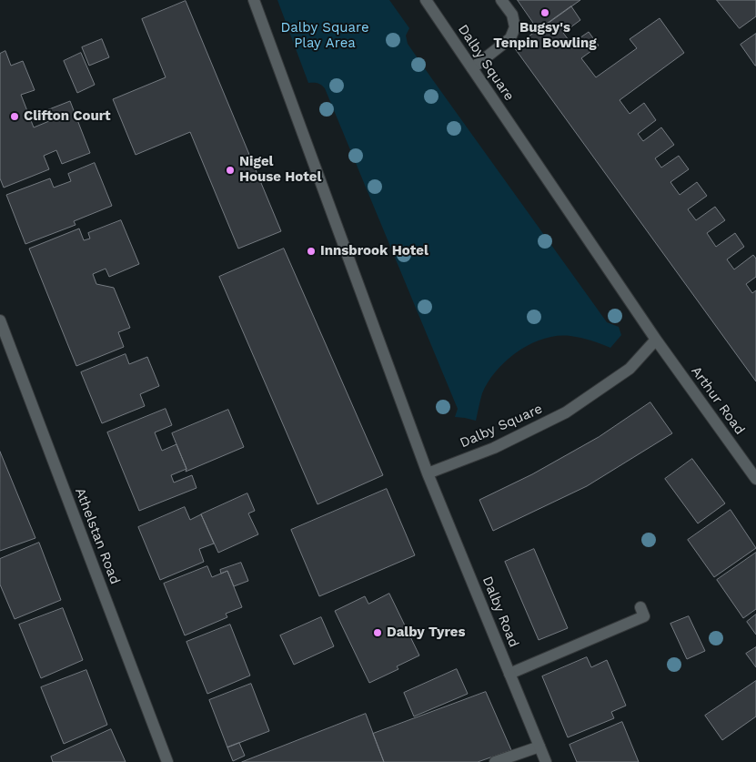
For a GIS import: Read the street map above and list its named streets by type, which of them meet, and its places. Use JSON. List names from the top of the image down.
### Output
{
  "streets": {
    "street": [
      "Dalby Square",
      "Arthur Road",
      "Athelstan Road",
      "Dalby Road"
    ]
  },
  "crossings": [
    ["Dalby Square", "Arthur Road"],
    ["Dalby Square", "Dalby Road"]
  ],
  "parks": ["Dalby Square Play Area"],
  "places": [
    "Bugsy's Tenpin Bowling",
    "Clifton Court",
    "Nigel House Hotel",
    "Innsbrook Hotel",
    "Dalby Tyres"
  ]
}
